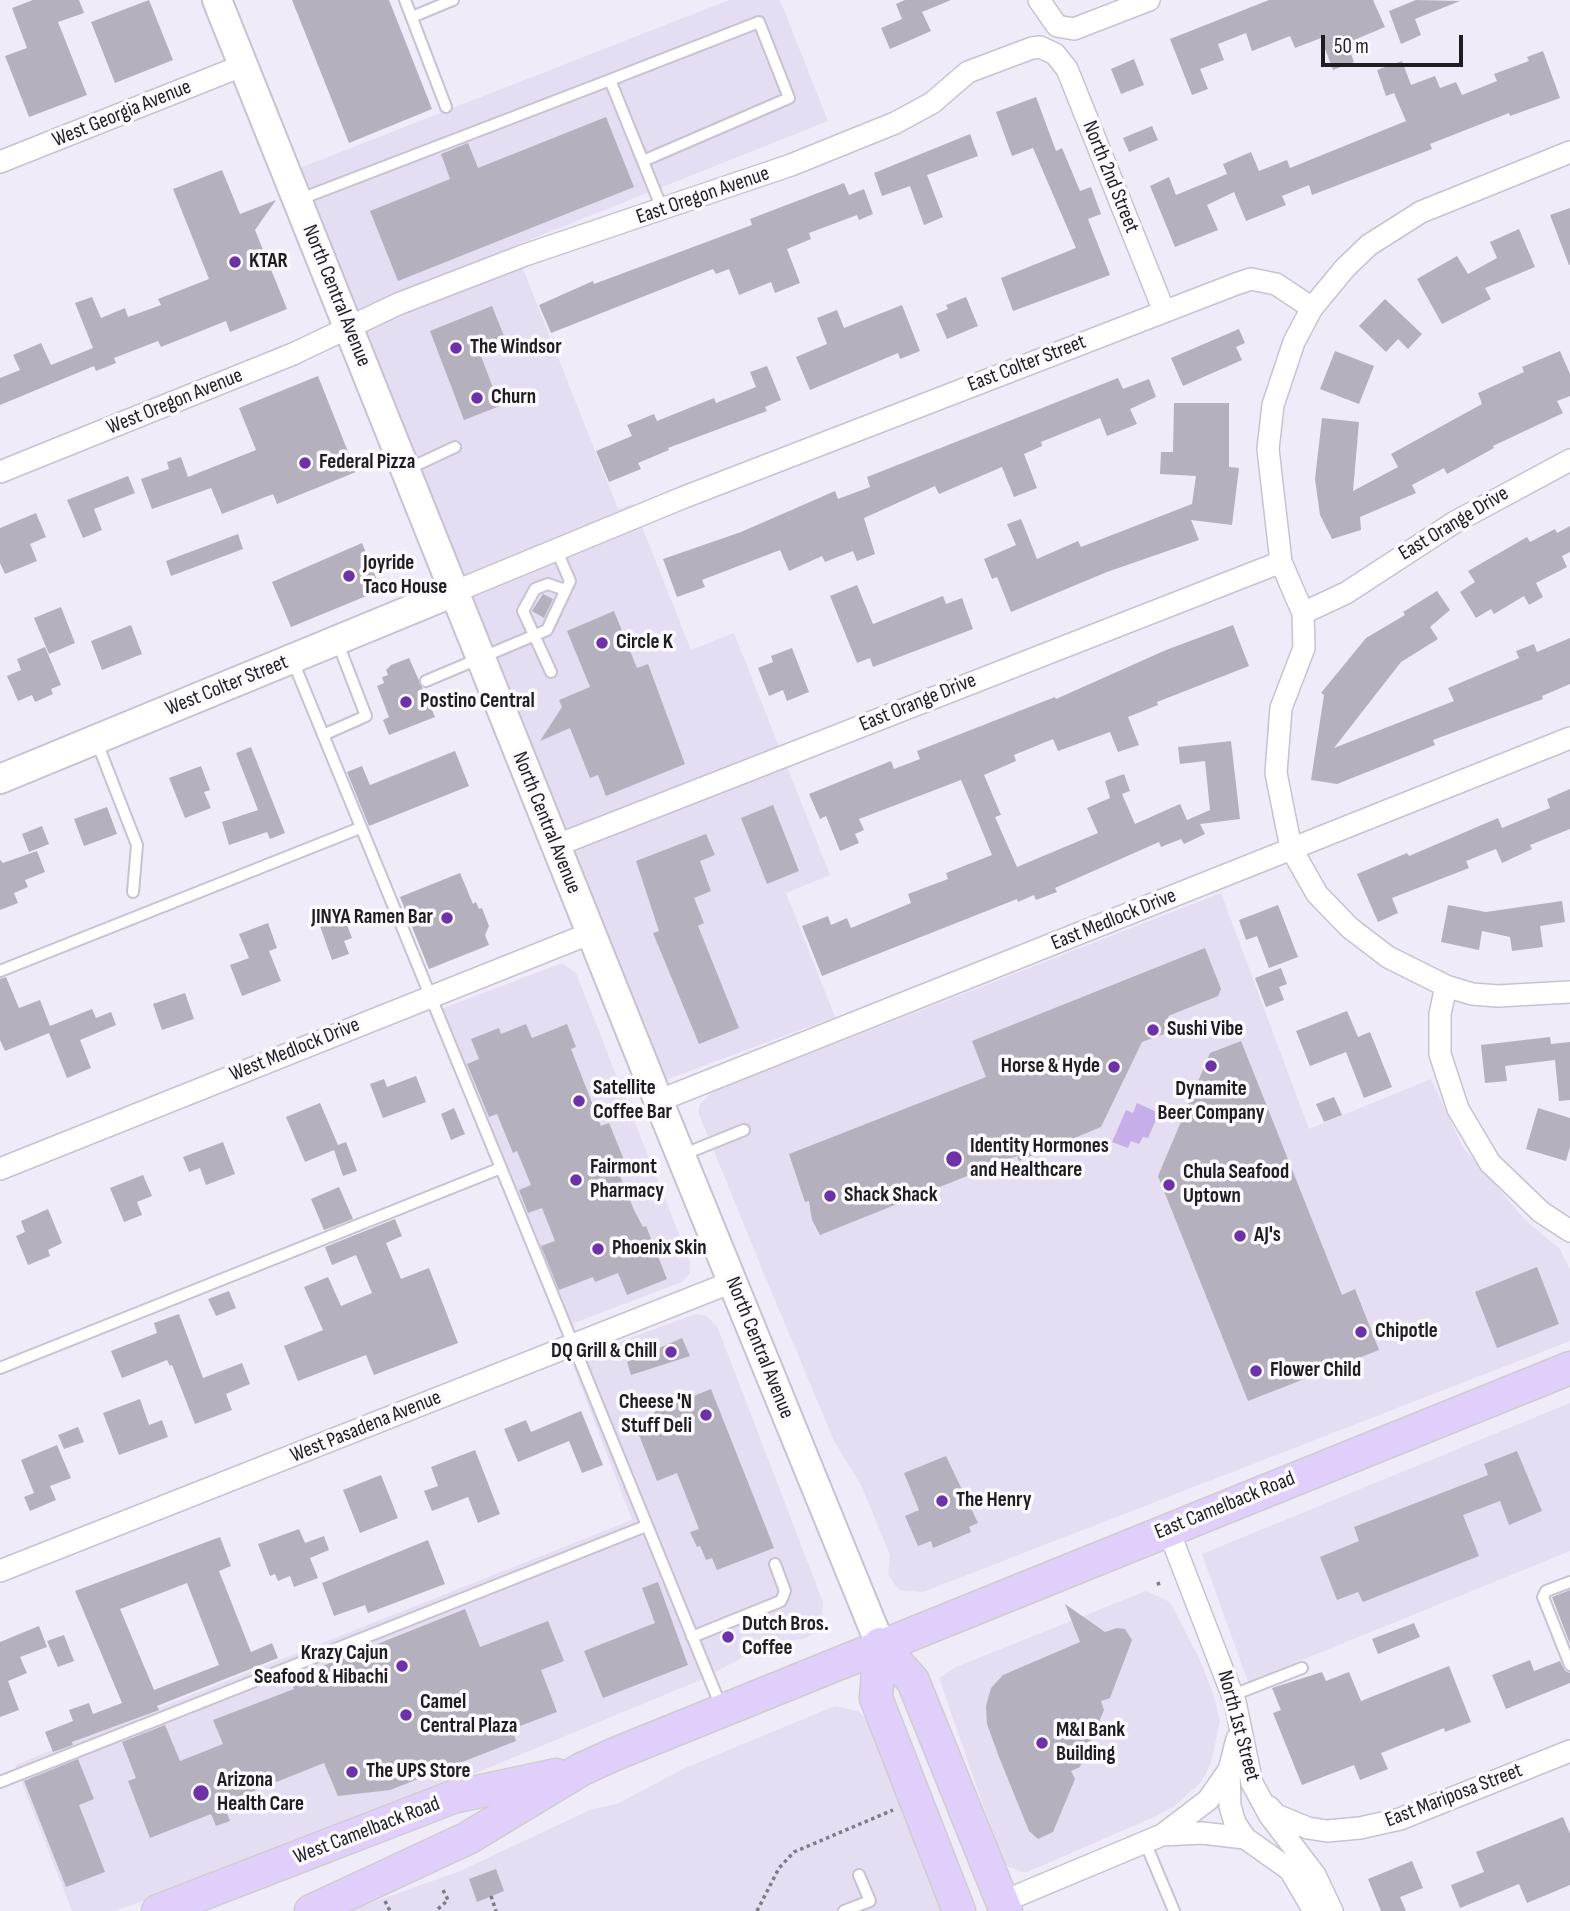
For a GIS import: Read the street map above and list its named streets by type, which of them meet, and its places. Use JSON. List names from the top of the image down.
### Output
{
  "streets": {
    "main road": [
      "North Central Avenue",
      "West Colter Street",
      "East Camelback Road",
      "West Camelback Road"
    ],
    "street": [
      "West Georgia Avenue",
      "North 2nd Street",
      "East Oregon Avenue",
      "East Colter Street",
      "West Oregon Avenue",
      "East Orange Drive",
      "East Medlock Drive",
      "West Medlock Drive",
      "West Pasadena Avenue",
      "North 1st Street",
      "East Mariposa Street"
    ]
  },
  "crossings": [
    ["West Georgia Avenue", "North Central Avenue"],
    ["North 2nd Street", "East Oregon Avenue"],
    ["North 2nd Street", "East Colter Street"],
    ["East Oregon Avenue", "North Central Avenue"],
    ["East Oregon Avenue", "West Oregon Avenue"],
    ["North Central Avenue", "East Colter Street"],
    ["North Central Avenue", "West Oregon Avenue"],
    ["North Central Avenue", "East Orange Drive"],
    ["North Central Avenue", "West Colter Street"],
    ["North Central Avenue", "East Medlock Drive"],
    ["North Central Avenue", "West Medlock Drive"],
    ["North Central Avenue", "West Pasadena Avenue"],
    ["North Central Avenue", "East Camelback Road"],
    ["North Central Avenue", "West Camelback Road"],
    ["East Colter Street", "West Colter Street"],
    ["East Camelback Road", "North 1st Street"],
    ["East Camelback Road", "West Camelback Road"],
    ["North 1st Street", "East Mariposa Street"]
  ],
  "places": [
    "KTAR",
    "The Windsor",
    "Churn",
    "Federal Pizza",
    "Joyride Taco House",
    "Circle K",
    "Postino Central",
    "JINYA Ramen Bar",
    "Sushi Vibe",
    "Dynamite Beer Company",
    "Horse & Hyde",
    "Satellite Coffee Bar",
    "Identity Hormones and Healthcare",
    "Fairmont Pharmacy",
    "Chula Seafood Uptown",
    "Shack Shack",
    "AJ's",
    "Phoenix Skin",
    "Chipotle",
    "DQ Grill & Chill",
    "Flower Child",
    "Cheese 'N Stuff Deli",
    "The Henry",
    "Dutch Bros. Coffee",
    "Krazy Cajun Seafood & Hibachi",
    "Camel Central Plaza",
    "M&I Bank Building",
    "The UPS Store",
    "Arizona Health Care"
  ],
  "scale_bar": "50 m"
}
